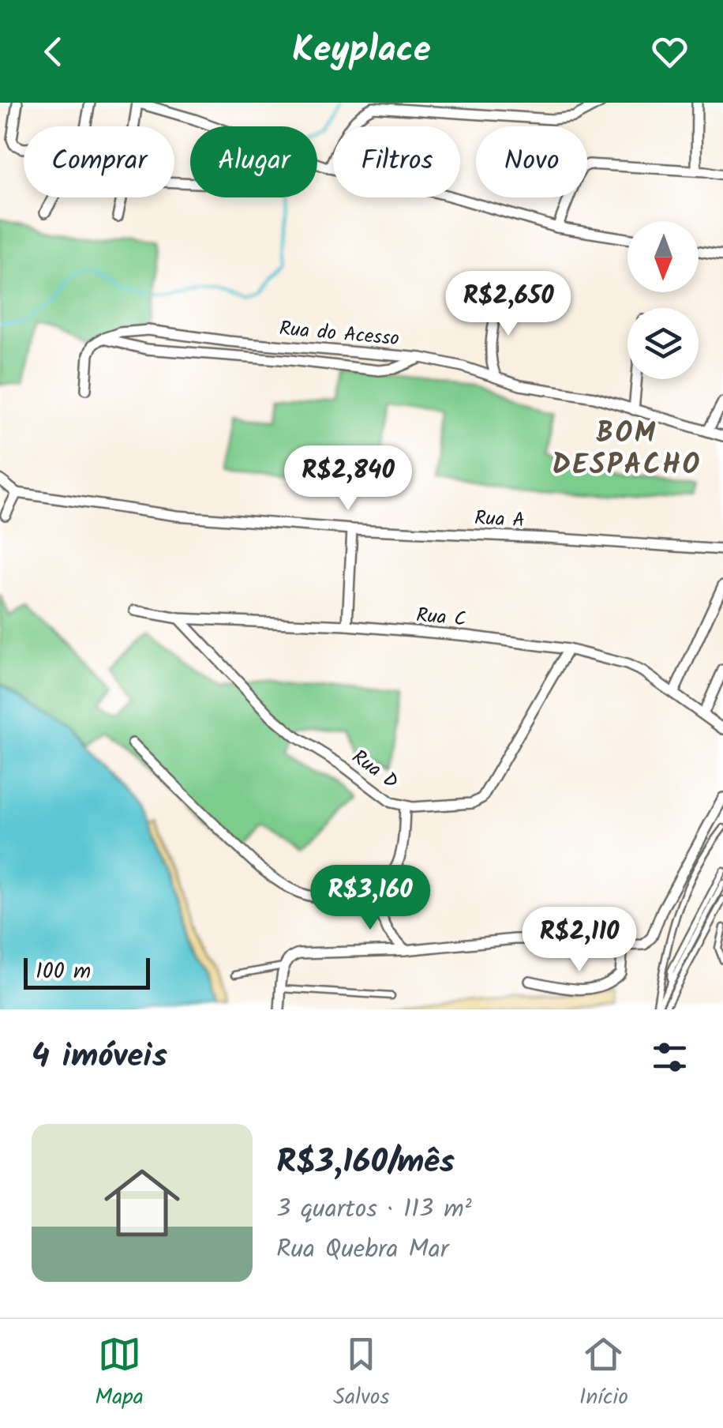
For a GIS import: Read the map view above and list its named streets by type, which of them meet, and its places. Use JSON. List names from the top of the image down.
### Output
{
  "streets": {
    "street": [
      "Rua do Acesso",
      "Rua A",
      "Rua C",
      "Rua D"
    ]
  },
  "crossings": [
    ["Rua C", "Rua D"]
  ],
  "districts": ["BOM DESPACHO"],
  "scale_bar": "100 m",
  "north": "bottom",
  "page": {
    "header": "Keyplace",
    "chip": [
      "Comprar",
      "Alugar",
      "Filtros",
      "Novo"
    ],
    "price": [
      "R$2,650",
      "R$2,840",
      "R$3,160",
      "R$2,110"
    ],
    "scale": "100 m",
    "heading": "4 imóveis",
    "list": [
      {
        "name": "R$3,160/mês",
        "note": "3 quartos · 113 m² · Rua Quebra Mar"
      }
    ],
    "tabs": ["Mapa", "Salvos", "Início"]
  }
}
